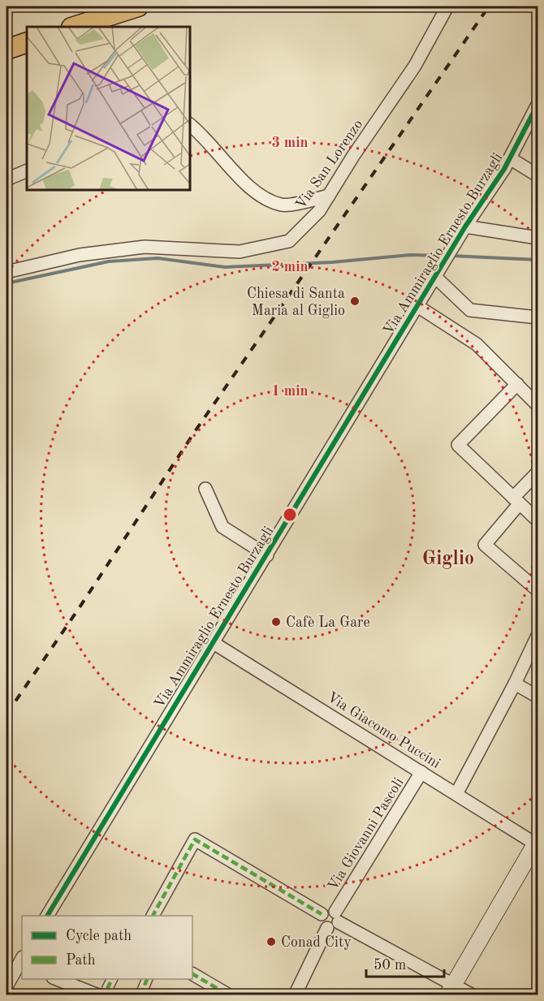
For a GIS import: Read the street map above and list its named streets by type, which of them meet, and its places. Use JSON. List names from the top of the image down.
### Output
{
  "streets": {
    "street": [
      "Via San Lorenzo",
      "Via Ammiraglio Ernesto Burzagli",
      "Via Giacomo Puccini",
      "Via Giovanni Pascoli"
    ]
  },
  "crossings": [
    ["Via Ammiraglio Ernesto Burzagli", "Via Giacomo Puccini"],
    ["Via Giacomo Puccini", "Via Giovanni Pascoli"]
  ],
  "districts": ["Giglio"],
  "places": ["Chiesa di Santa Maria al Giglio", "Cafè La Gare", "Conad City"],
  "legend": ["Cycle path", "Path"],
  "scale_bar": "50 m",
  "rings": ["3 min", "2 min", "1 min"]
}
